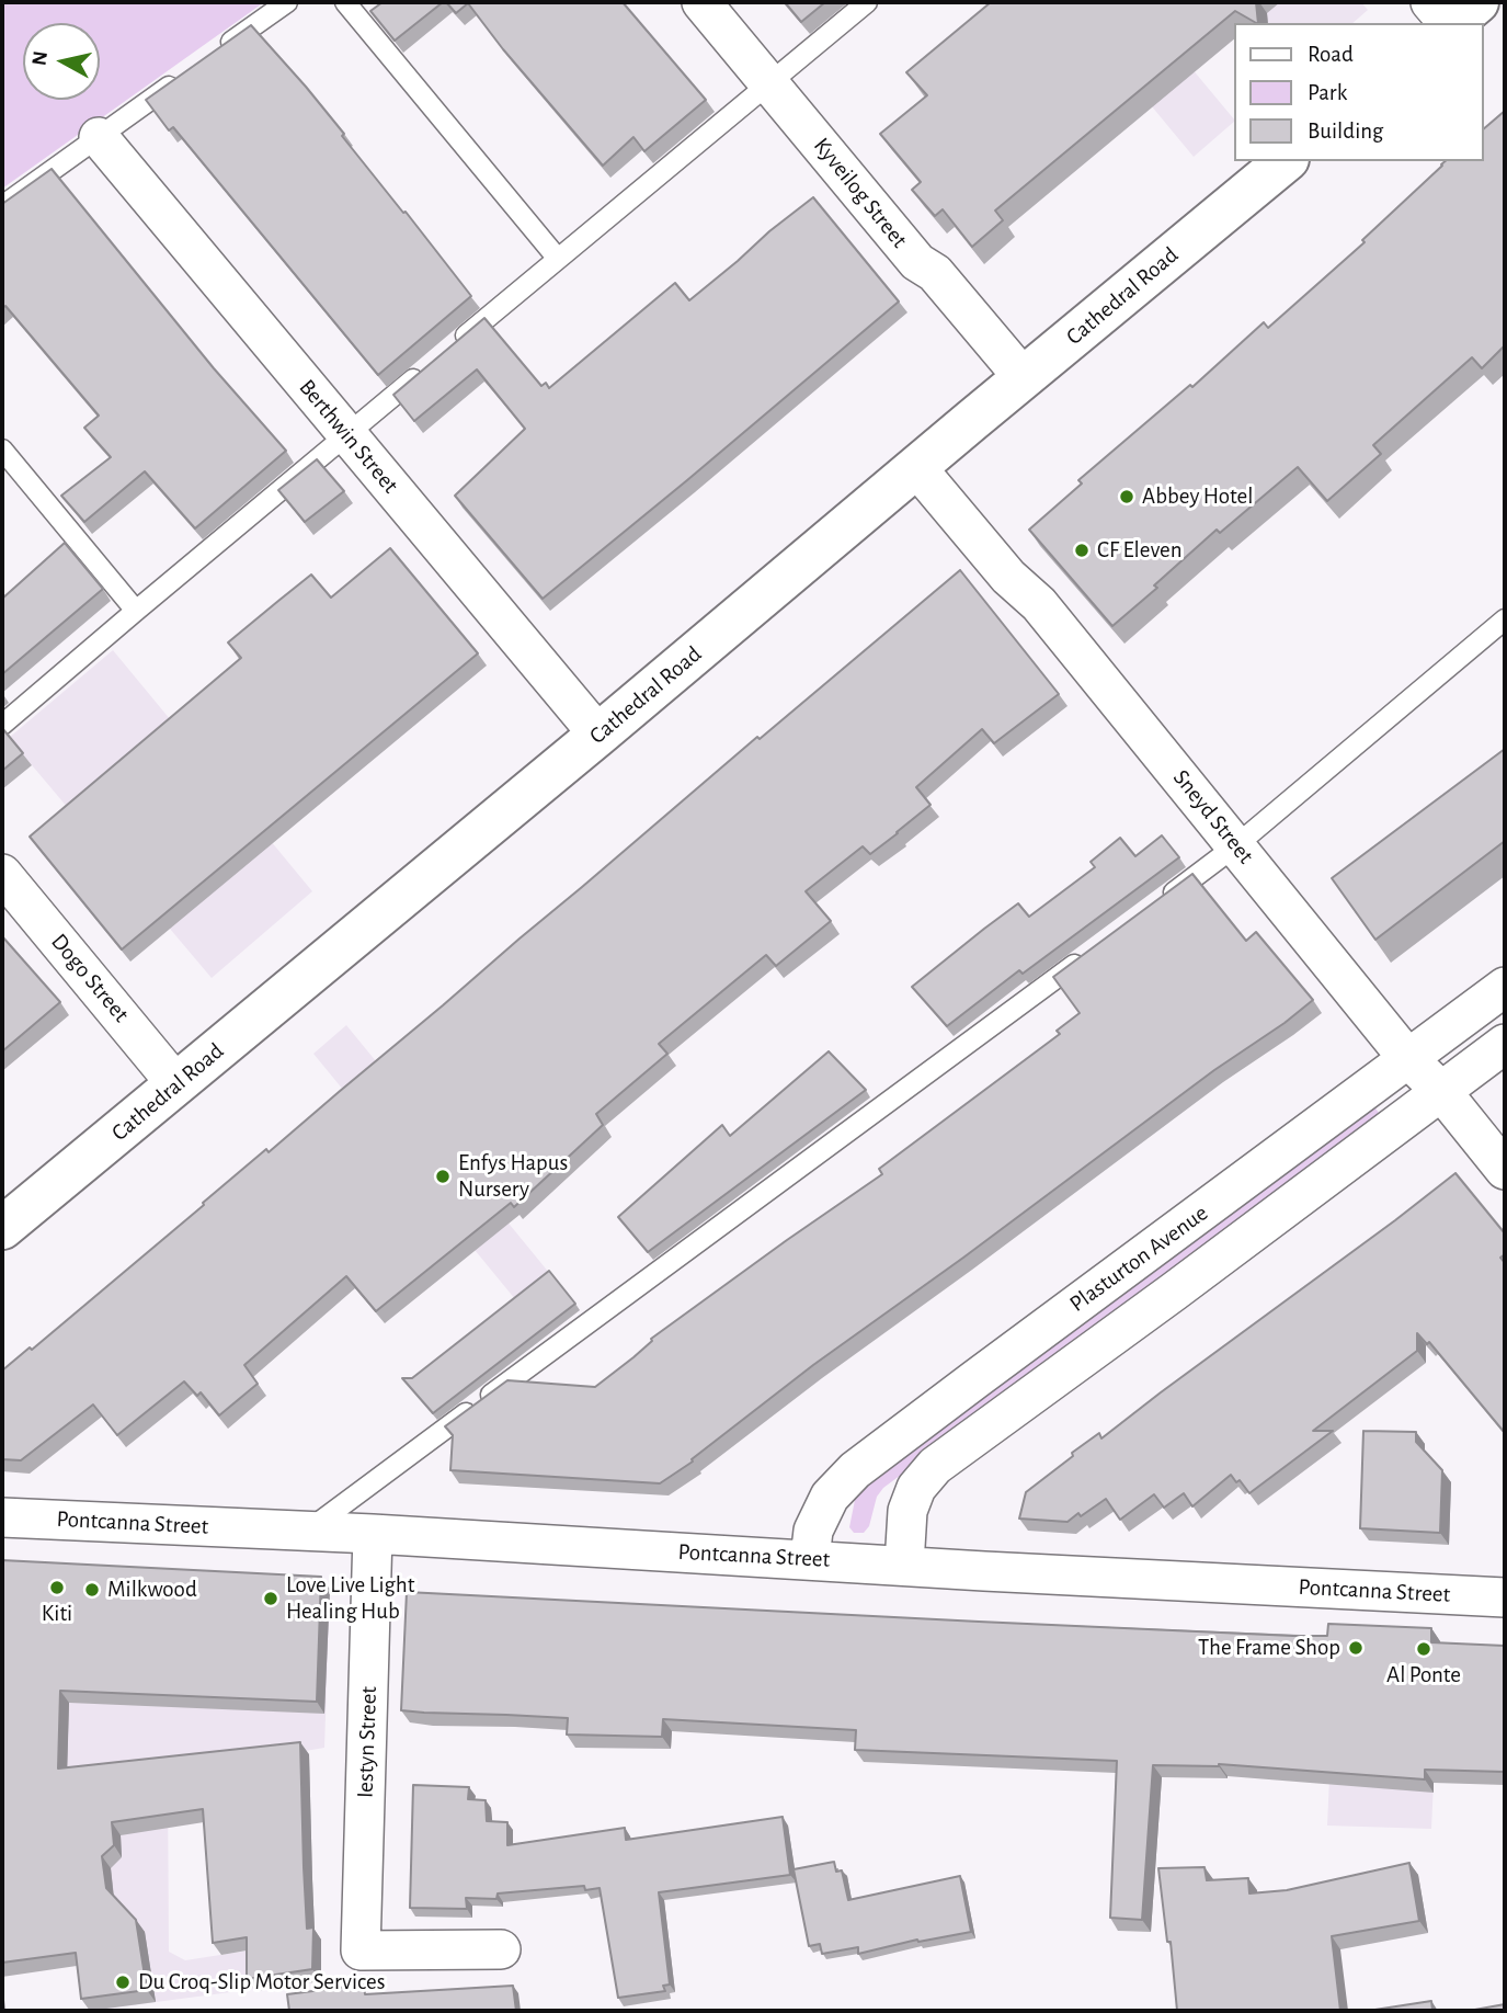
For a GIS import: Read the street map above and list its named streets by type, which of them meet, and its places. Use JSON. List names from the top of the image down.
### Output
{
  "streets": {
    "main road": ["Cathedral Road"],
    "street": [
      "Kyveilog Street",
      "Berthwin Street",
      "Sneyd Street",
      "Dogo Street",
      "Plasturton Avenue",
      "Pontcanna Street",
      "Iestyn Street"
    ]
  },
  "crossings": [
    ["Kyveilog Street", "Cathedral Road"],
    ["Cathedral Road", "Berthwin Street"],
    ["Cathedral Road", "Sneyd Street"],
    ["Cathedral Road", "Dogo Street"],
    ["Sneyd Street", "Plasturton Avenue"],
    ["Plasturton Avenue", "Pontcanna Street"],
    ["Pontcanna Street", "Iestyn Street"]
  ],
  "places": [
    "Abbey Hotel",
    "CF Eleven",
    "Enfys Hapus Nursery",
    "Kiti",
    "Milkwood",
    "Love Live Light Healing Hub",
    "The Frame Shop",
    "Al Ponte",
    "Du Croq-Slip Motor Services"
  ],
  "legend": ["Road", "Park", "Building"],
  "north": "left"
}
